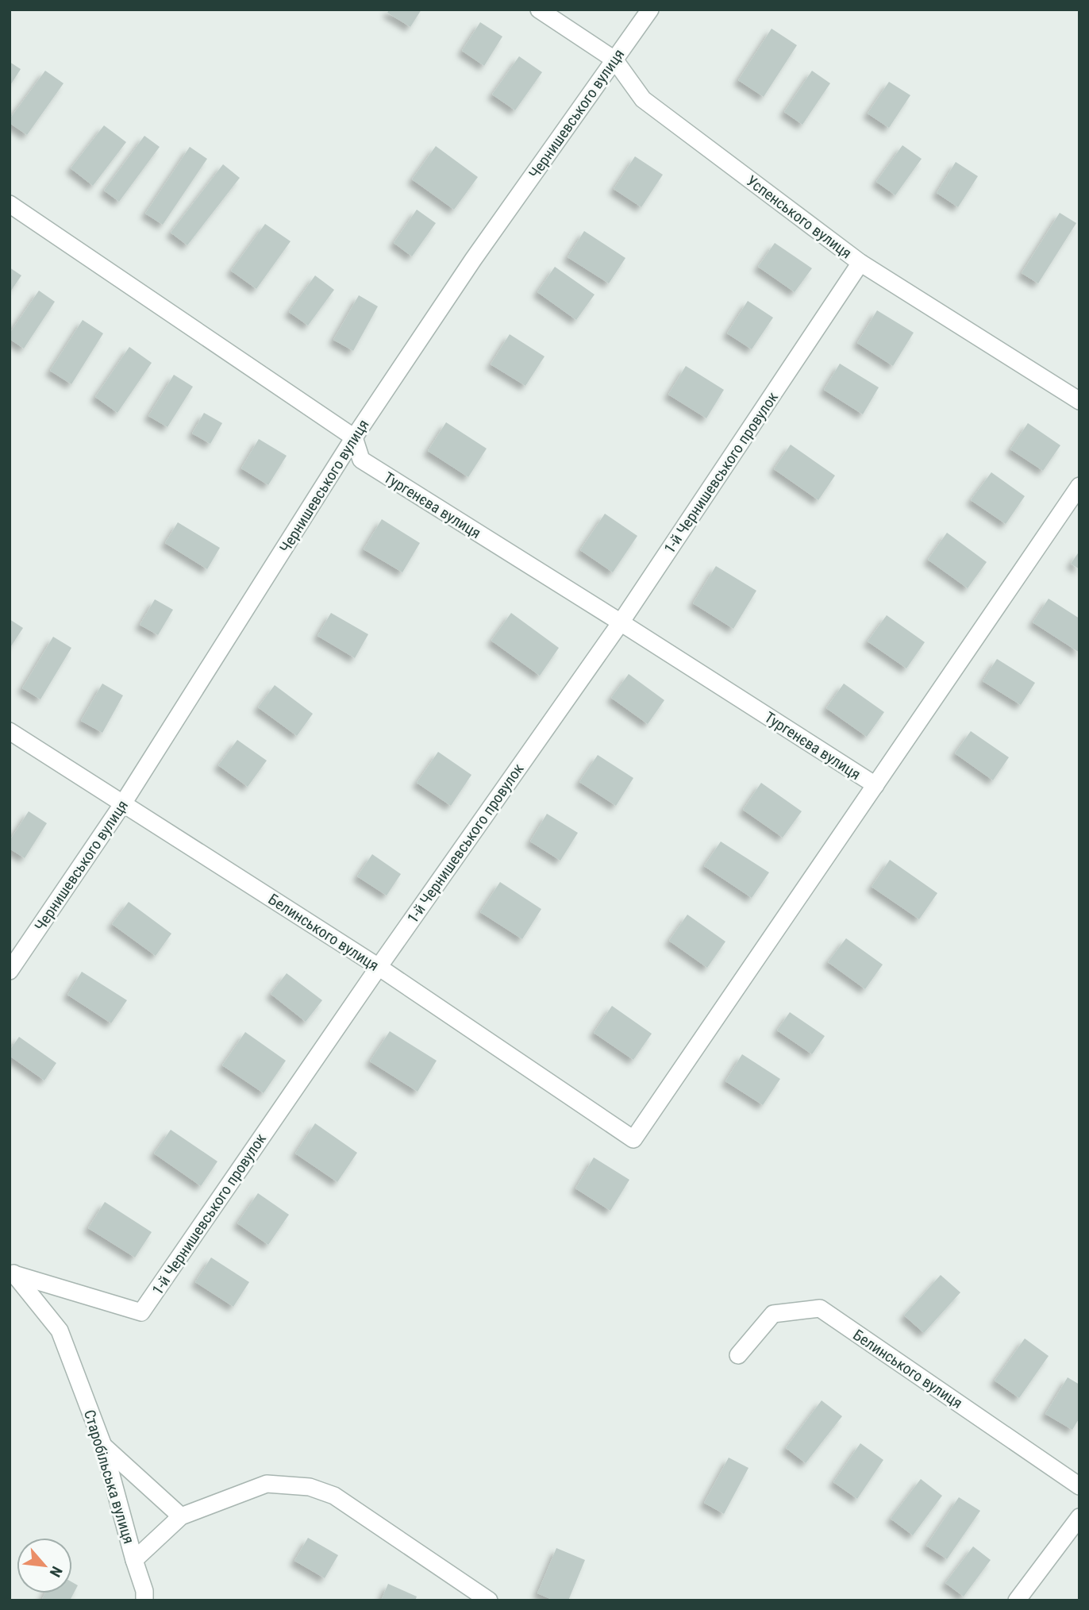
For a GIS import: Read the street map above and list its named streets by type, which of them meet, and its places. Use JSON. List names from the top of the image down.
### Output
{
  "streets": {
    "street": [
      "Чернишевського вулиця",
      "Успенського вулиця",
      "1-й Чернишевського провулок",
      "Тургенєва вулиця",
      "Белинського вулиця",
      "Старобільська вулиця"
    ]
  },
  "crossings": [
    ["Чернишевського вулиця", "Успенського вулиця"],
    ["Чернишевського вулиця", "Тургенєва вулиця"],
    ["Чернишевського вулиця", "Белинського вулиця"],
    ["Успенського вулиця", "1-й Чернишевського провулок"],
    ["1-й Чернишевського провулок", "Тургенєва вулиця"],
    ["1-й Чернишевського провулок", "Белинського вулиця"],
    ["1-й Чернишевського провулок", "Старобільська вулиця"],
    ["Тургенєва вулиця", "Белинського вулиця"]
  ],
  "north": "bottom right"
}
